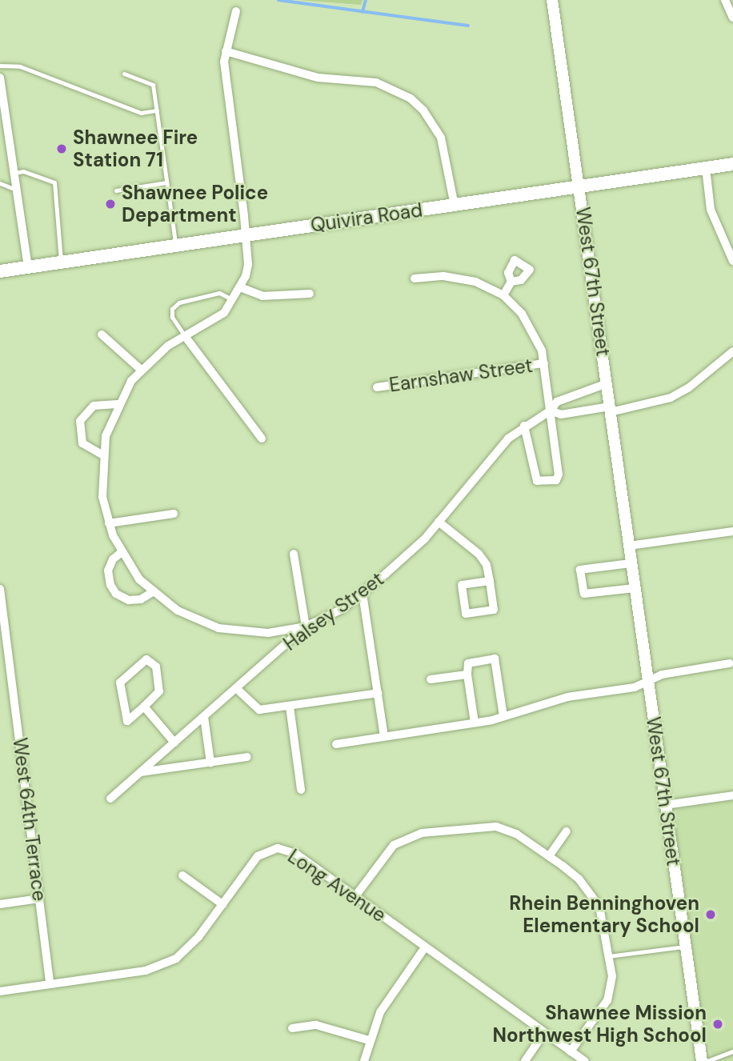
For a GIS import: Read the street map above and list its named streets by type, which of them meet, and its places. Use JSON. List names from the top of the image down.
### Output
{
  "streets": {
    "main road": ["Quivira Road"],
    "street": [
      "West 67th Street",
      "Earnshaw Street",
      "Halsey Street",
      "West 64th Terrace",
      "Long Avenue"
    ]
  },
  "crossings": [
    ["Quivira Road", "West 67th Street"],
    ["West 67th Street", "Halsey Street"],
    ["West 64th Terrace", "Long Avenue"]
  ],
  "places": [
    "Shawnee Fire Station 71",
    "Shawnee Police Department",
    "Rhein Benninghoven Elementary School",
    "Shawnee Mission Northwest High School"
  ]
}
